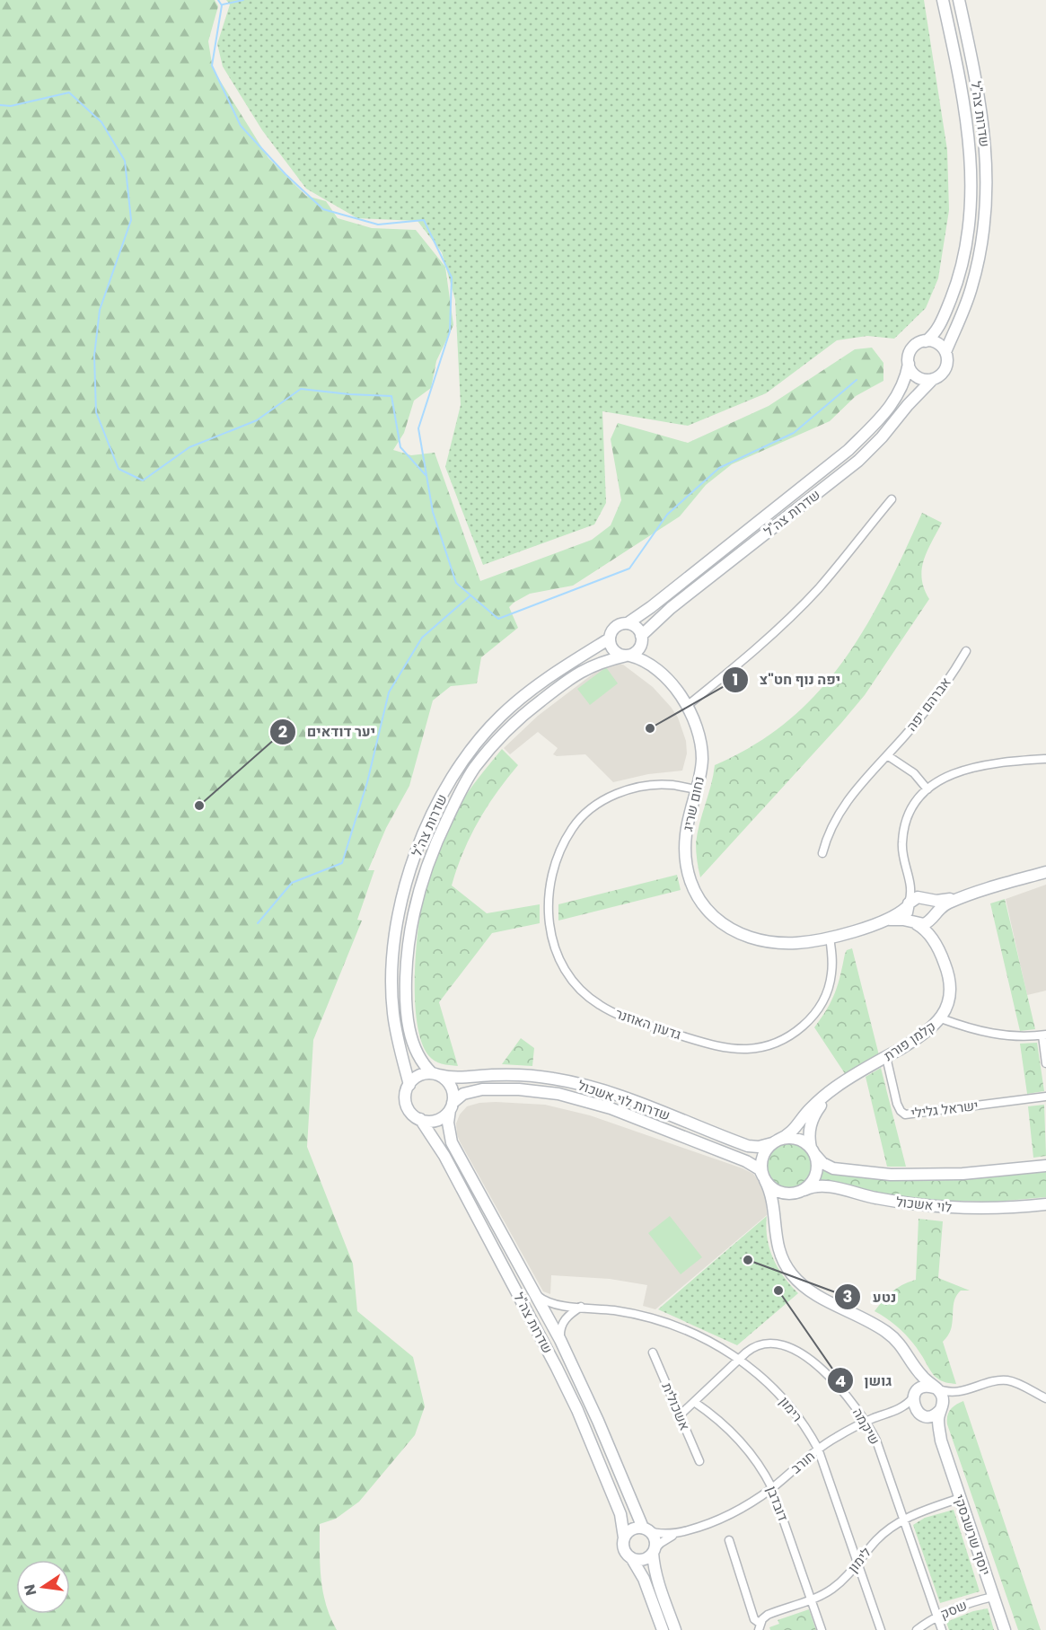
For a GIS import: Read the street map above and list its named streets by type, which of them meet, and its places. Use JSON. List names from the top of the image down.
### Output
{
  "streets": {
    "main road": [
      "שדרות צה\"ל",
      "נחום שריג",
      "קלמן פורת",
      "שדרות לוי אשכול",
      "לוי אשכול",
      "יוסף שרשבסקי"
    ],
    "street": [
      "אברהם יפה",
      "גדעון האוזנר",
      "ישראל גלילי",
      "אשכולית",
      "רימון",
      "שיקמה",
      "חורב",
      "דובדבן",
      "לימון",
      "שסק"
    ]
  },
  "crossings": [
    ["שדרות צה\"ל", "נחום שריג"],
    ["שדרות צה\"ל", "שדרות לוי אשכול"],
    ["שדרות צה\"ל", "רימון"],
    ["שדרות צה\"ל", "חורב"],
    ["נחום שריג", "גדעון האוזנר"],
    ["נחום שריג", "קלמן פורת"],
    ["קלמן פורת", "שדרות לוי אשכול"],
    ["קלמן פורת", "ישראל גלילי"],
    ["קלמן פורת", "לוי אשכול"],
    ["שדרות לוי אשכול", "לוי אשכול"],
    ["אשכולית", "שיקמה"],
    ["רימון", "שיקמה"],
    ["רימון", "חורב"],
    ["רימון", "לימון"],
    ["שיקמה", "חורב"],
    ["שיקמה", "דובדבן"],
    ["שיקמה", "לימון"],
    ["שיקמה", "שסק"],
    ["חורב", "דובדבן"],
    ["חורב", "יוסף שרשבסקי"],
    ["דובדבן", "לימון"],
    ["יוסף שרשבסקי", "לימון"],
    ["יוסף שרשבסקי", "שסק"]
  ],
  "places": [
    "יפה נוף חט\"צ",
    "יער דודאים",
    "נטע",
    "גושן"
  ],
  "north": "left"
}
